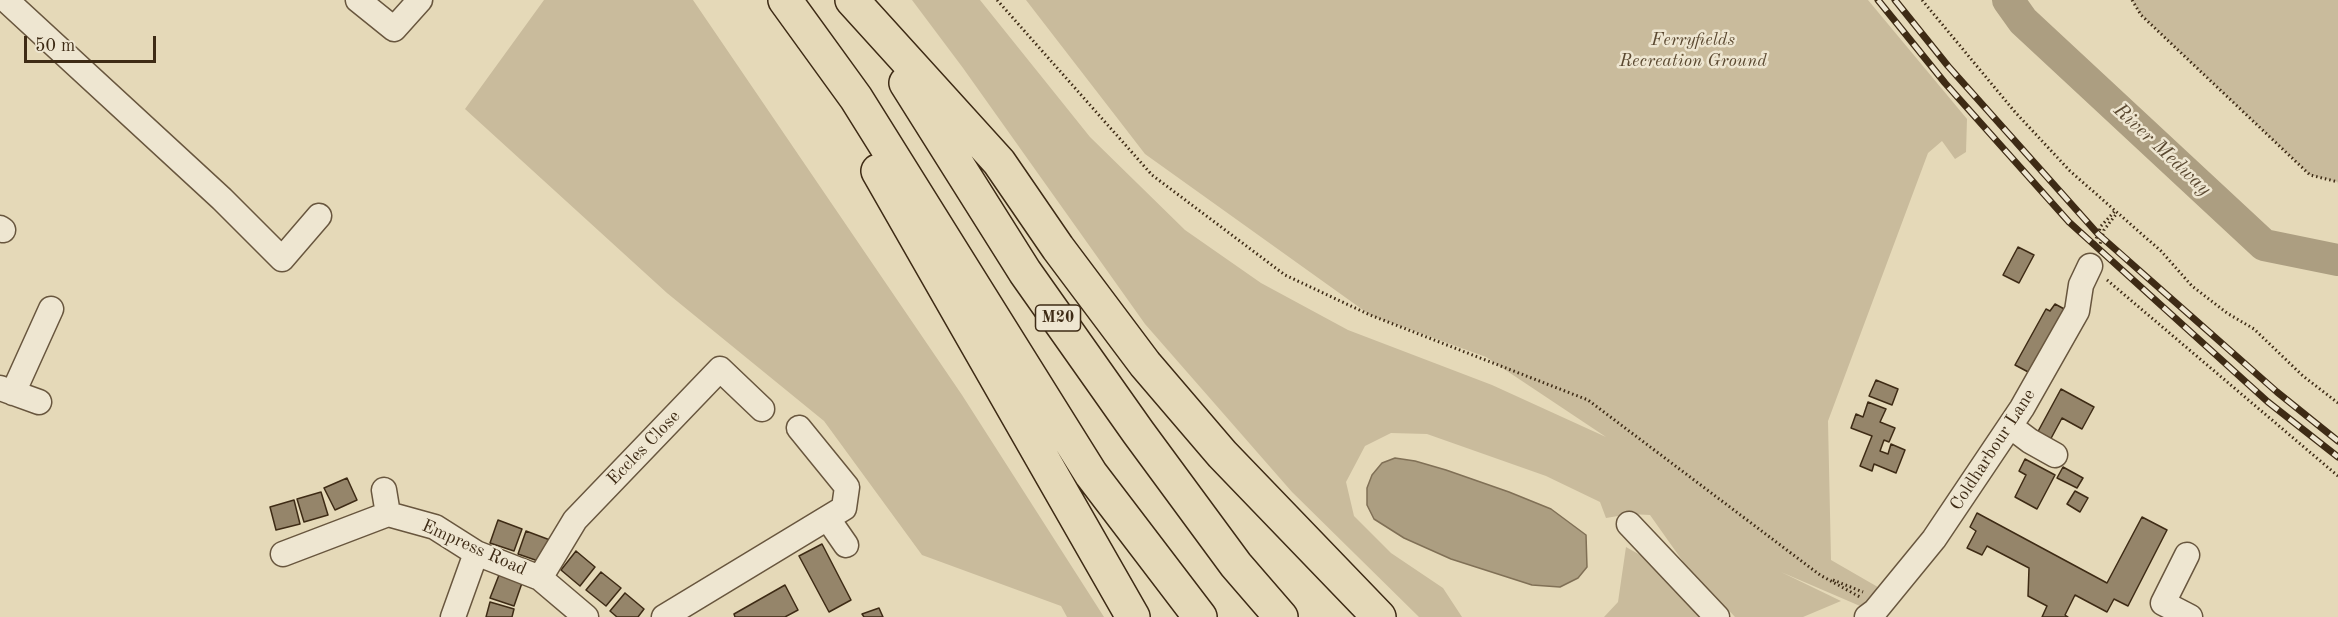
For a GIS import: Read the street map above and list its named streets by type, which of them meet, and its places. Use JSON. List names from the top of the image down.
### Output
{
  "streets": {
    "highway": ["M20"],
    "street": ["Eccles Close", "Coldharbour Lane", "Empress Road"]
  },
  "crossings": [
    ["Eccles Close", "Empress Road"]
  ],
  "water": ["River Medway"],
  "parks": ["Ferryfields Recreation Ground"],
  "scale_bar": "50 m"
}
